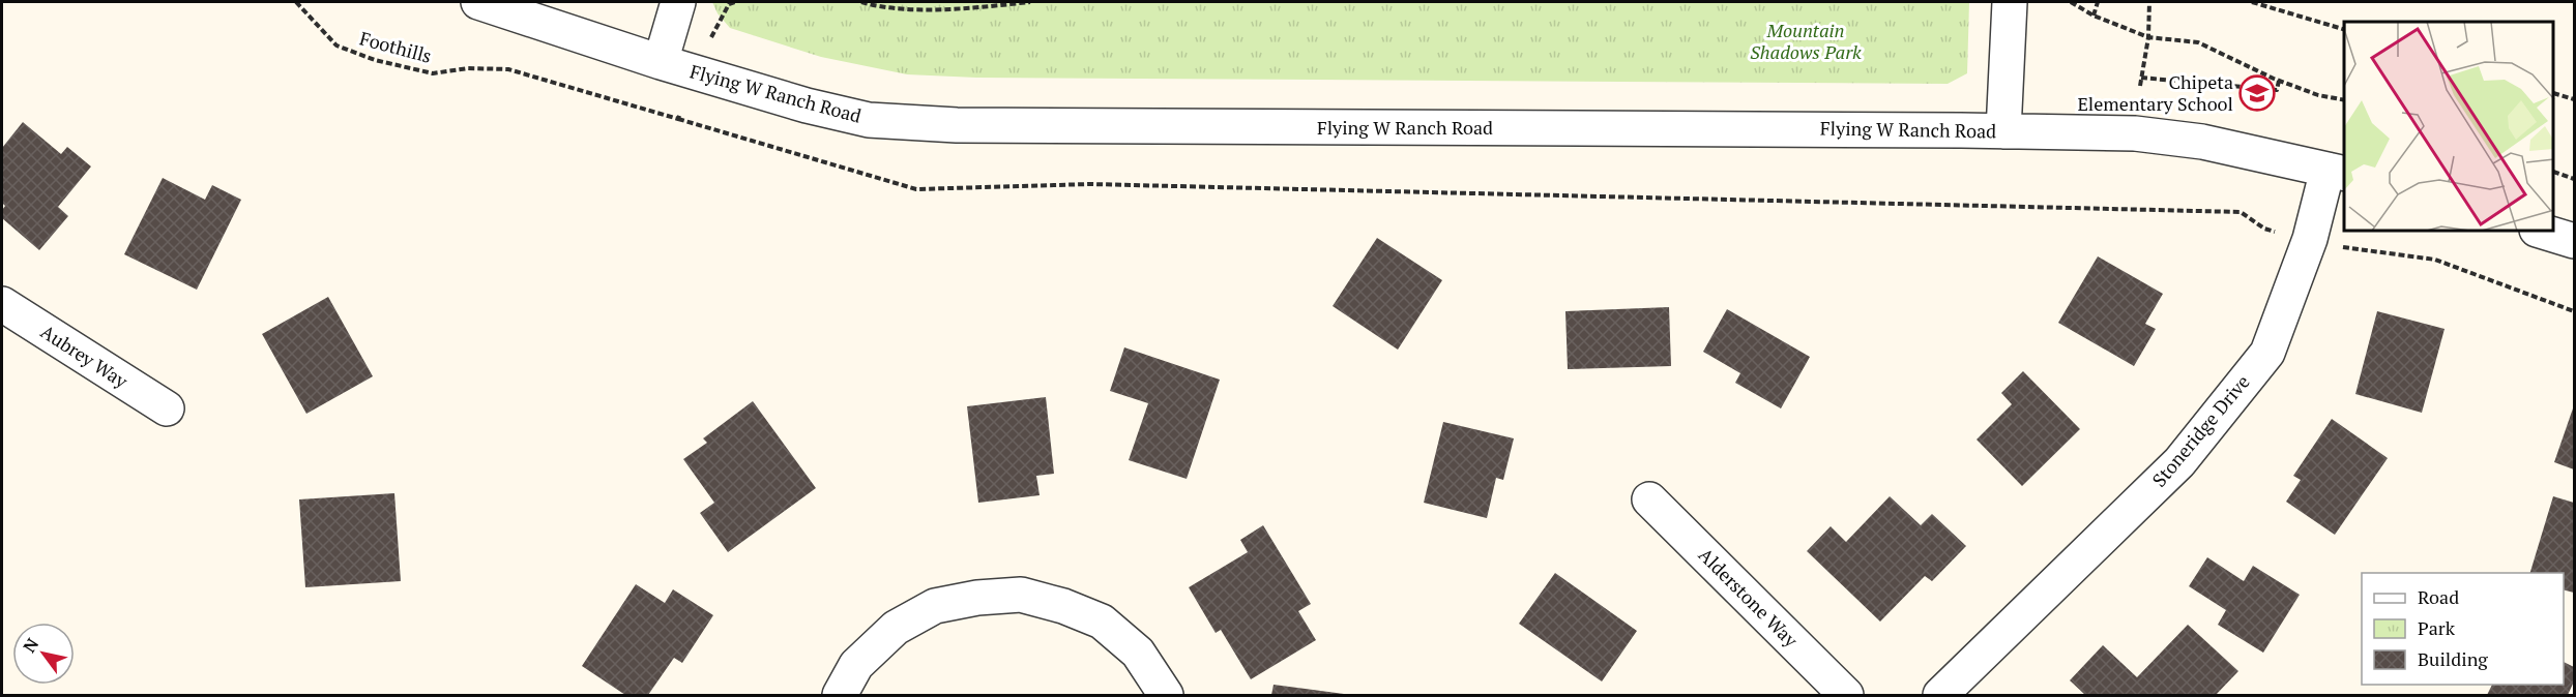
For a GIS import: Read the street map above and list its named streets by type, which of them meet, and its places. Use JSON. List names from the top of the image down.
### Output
{
  "streets": {
    "street": [
      "Flying W Ranch Road",
      "Aubrey Way",
      "Stoneridge Drive",
      "Alderstone Way"
    ],
    "path": ["Foothills"]
  },
  "crossings": [
    ["Foothills", "Stoneridge Drive"],
    ["Flying W Ranch Road", "Stoneridge Drive"]
  ],
  "parks": ["Mountain Shadows Park"],
  "places": {
    "school or university": ["Chipeta Elementary School"]
  },
  "legend": ["Road", "Park", "Building"],
  "north": "top left"
}
